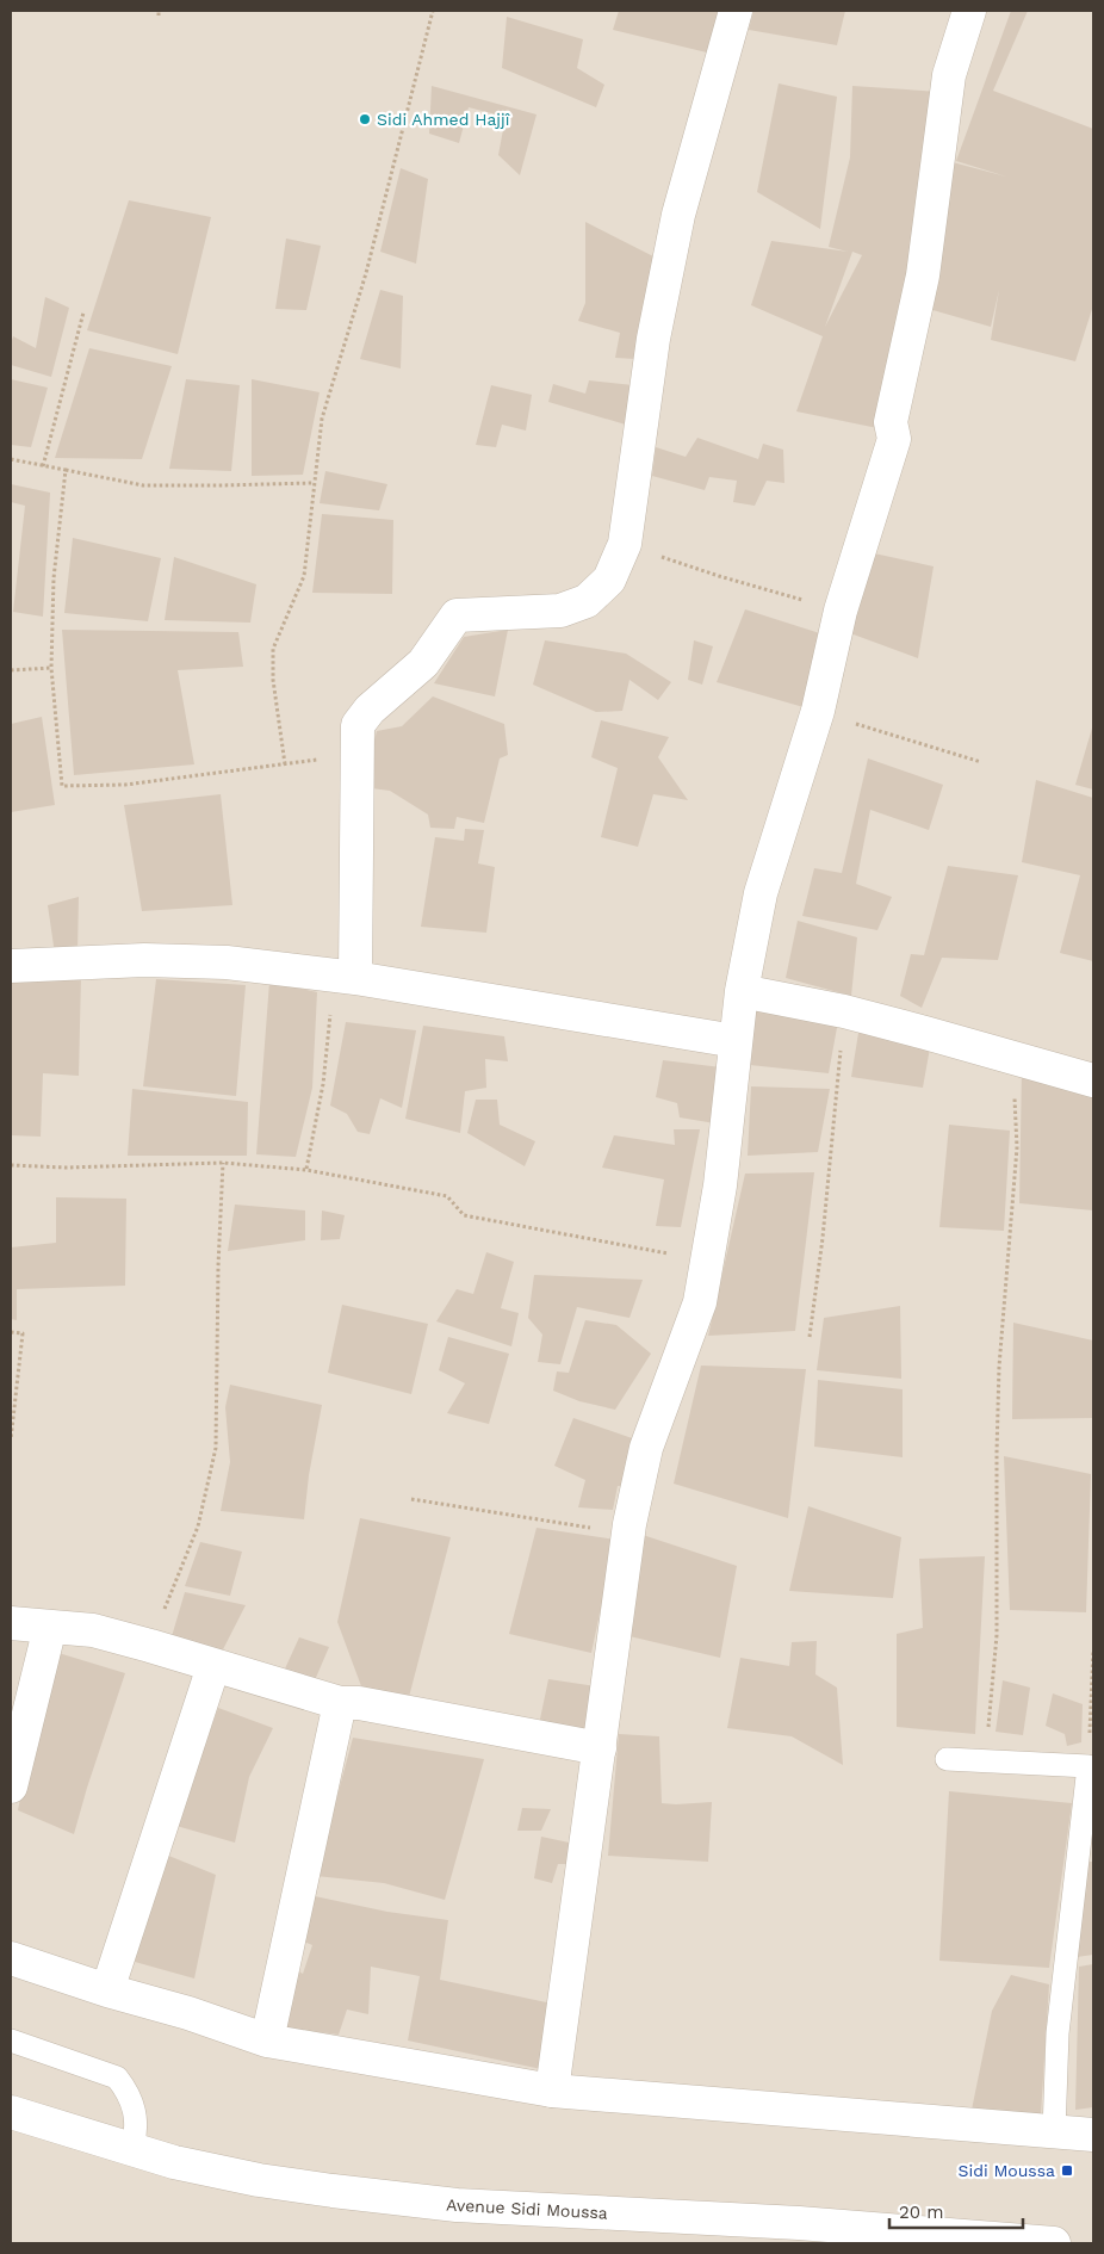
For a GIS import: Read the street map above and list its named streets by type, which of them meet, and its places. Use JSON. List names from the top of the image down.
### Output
{
  "streets": {
    "street": ["Avenue Sidi Moussa"]
  },
  "places": {
    "other": ["Sidi Ahmed Hajjî"],
    "transit": ["Sidi Moussa"]
  },
  "scale_bar": "20 m"
}
